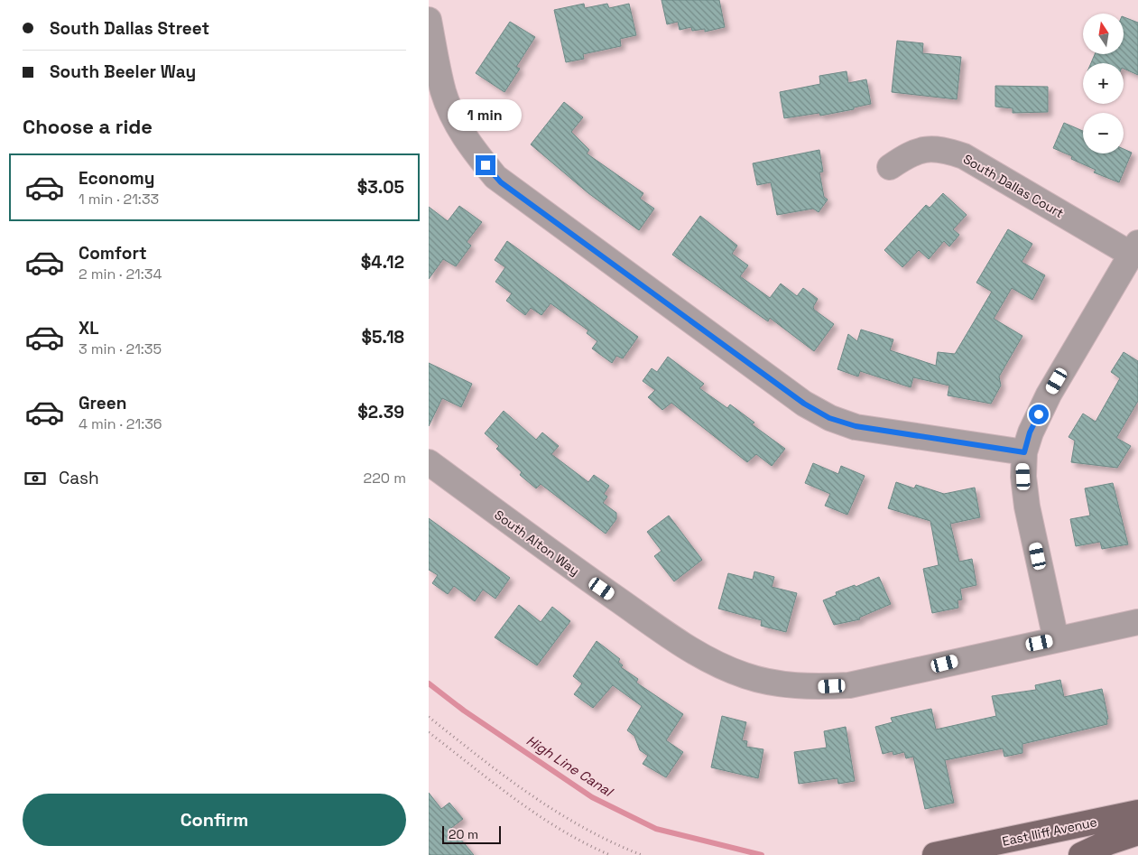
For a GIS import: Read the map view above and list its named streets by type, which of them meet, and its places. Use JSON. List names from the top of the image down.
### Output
{
  "streets": {
    "main road": ["East Iliff Avenue"],
    "street": ["South Dallas Court", "South Alton Way"]
  },
  "water": ["High Line Canal"],
  "scale_bar": "20 m",
  "north": "top",
  "page": {
    "banner": ["South Dallas Street", "South Beeler Way"],
    "map_buttons": ["+", "−"],
    "heading": "Choose a ride",
    "bubble": "1 min",
    "list": [
      {
        "name": "Economy",
        "note": "1 min · 21:33",
        "value": "$3.05"
      },
      {
        "name": "Comfort",
        "note": "2 min · 21:34",
        "value": "$4.12"
      },
      {
        "name": "XL",
        "note": "3 min · 21:35",
        "value": "$5.18"
      },
      {
        "name": "Green",
        "note": "4 min · 21:36",
        "value": "$2.39"
      }
    ],
    "pay": ["Cash", "220 m"],
    "buttons": "Confirm",
    "scale": "20 m"
  }
}
